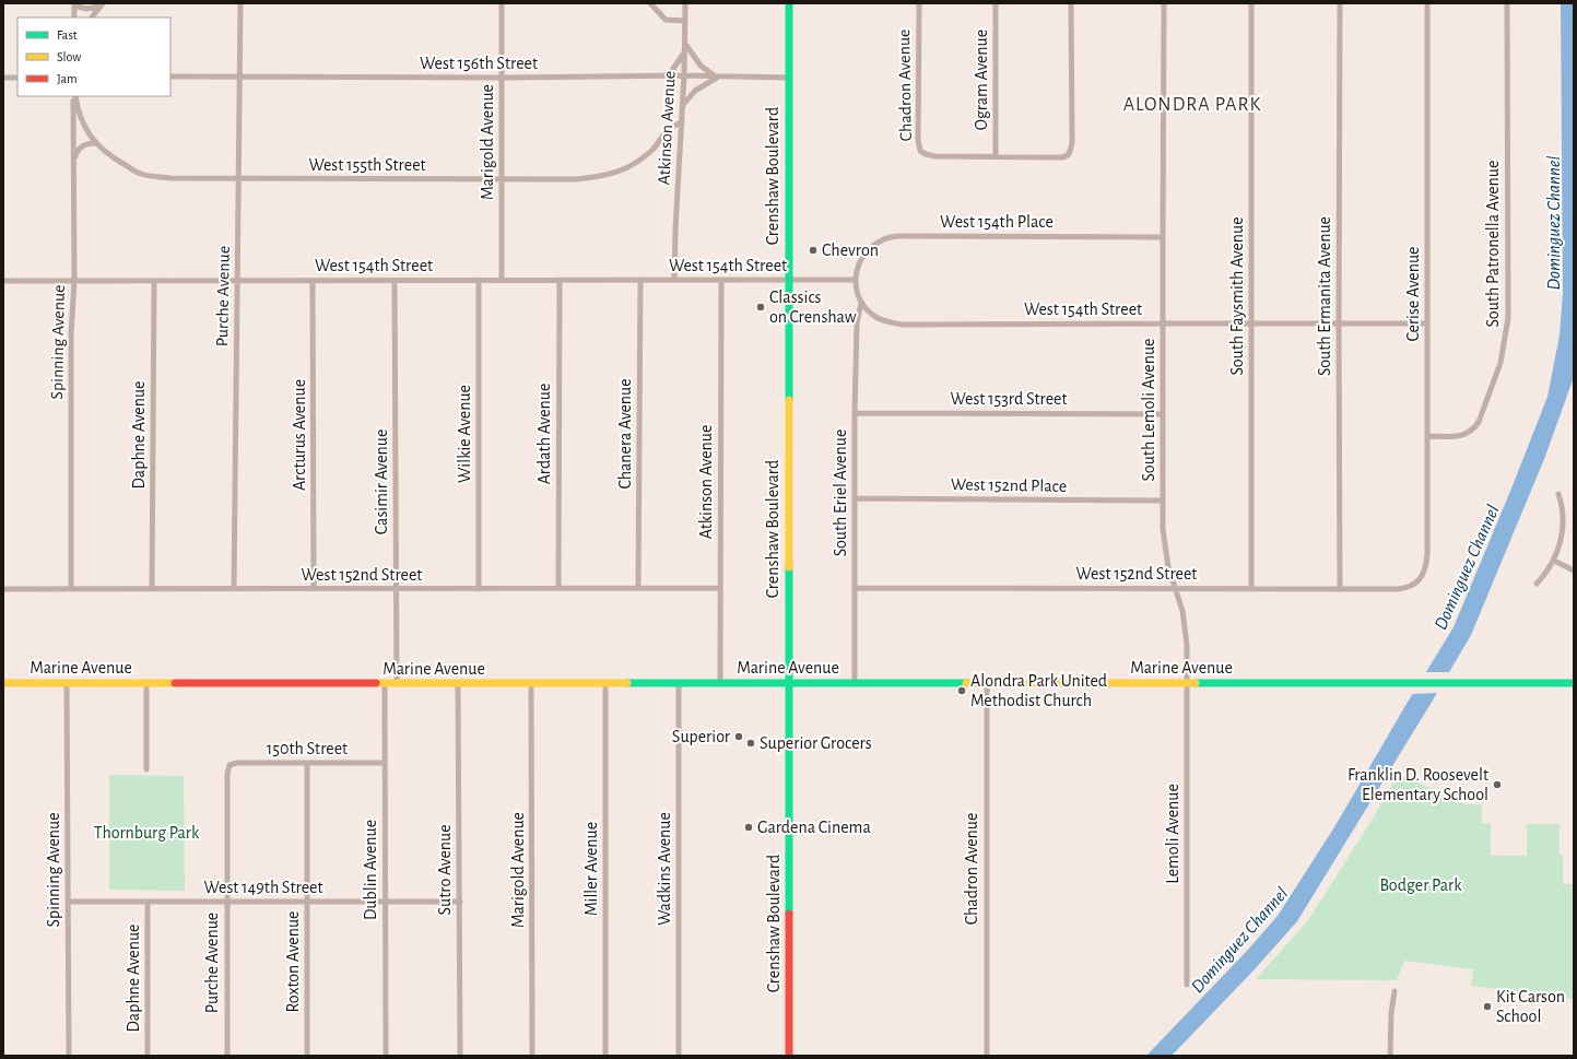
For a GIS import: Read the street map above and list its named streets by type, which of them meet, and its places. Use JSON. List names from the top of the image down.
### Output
{
  "streets": {
    "main road": ["Crenshaw Boulevard", "Marine Avenue"],
    "street": [
      "West 156th Street",
      "Ogram Avenue",
      "Chadron Avenue",
      "Atkinson Avenue",
      "Marigold Avenue",
      "West 155th Street",
      "West 154th Place",
      "South Patronella Avenue",
      "West 154th Street",
      "Cerise Avenue",
      "Purche Avenue",
      "South Faysmith Avenue",
      "South Ermanita Avenue",
      "Spinning Avenue",
      "West 153rd Street",
      "South Lemoli Avenue",
      "Wilkie Avenue",
      "Ardath Avenue",
      "Chanera Avenue",
      "Daphne Avenue",
      "Arcturus Avenue",
      "Casimir Avenue",
      "West 152nd Place",
      "South Eriel Avenue",
      "West 152nd Street",
      "150th Street",
      "Lemoli Avenue",
      "Miller Avenue",
      "Wadkins Avenue",
      "Dublin Avenue",
      "Sutro Avenue",
      "West 149th Street",
      "Roxton Avenue"
    ]
  },
  "crossings": [
    ["West 156th Street", "Atkinson Avenue"],
    ["West 156th Street", "Marigold Avenue"],
    ["West 156th Street", "Crenshaw Boulevard"],
    ["West 156th Street", "Purche Avenue"],
    ["Ogram Avenue", "Chadron Avenue"],
    ["Chadron Avenue", "Marine Avenue"],
    ["Atkinson Avenue", "West 155th Street"],
    ["Atkinson Avenue", "West 154th Street"],
    ["Atkinson Avenue", "West 152nd Street"],
    ["Atkinson Avenue", "Marine Avenue"],
    ["Marigold Avenue", "West 155th Street"],
    ["Marigold Avenue", "West 154th Street"],
    ["Marigold Avenue", "Marine Avenue"],
    ["West 155th Street", "Purche Avenue"],
    ["Crenshaw Boulevard", "West 154th Street"],
    ["Crenshaw Boulevard", "Marine Avenue"],
    ["West 154th Place", "West 154th Street"],
    ["West 154th Place", "South Lemoli Avenue"],
    ["South Patronella Avenue", "Cerise Avenue"],
    ["West 154th Street", "Cerise Avenue"],
    ["West 154th Street", "Purche Avenue"],
    ["West 154th Street", "South Faysmith Avenue"],
    ["West 154th Street", "South Ermanita Avenue"],
    ["West 154th Street", "Spinning Avenue"],
    ["West 154th Street", "South Lemoli Avenue"],
    ["West 154th Street", "Wilkie Avenue"],
    ["West 154th Street", "Ardath Avenue"],
    ["West 154th Street", "Chanera Avenue"],
    ["West 154th Street", "Daphne Avenue"],
    ["West 154th Street", "Arcturus Avenue"],
    ["West 154th Street", "Casimir Avenue"],
    ["West 154th Street", "South Eriel Avenue"],
    ["Cerise Avenue", "West 152nd Street"],
    ["Purche Avenue", "West 152nd Street"],
    ["Purche Avenue", "150th Street"],
    ["Purche Avenue", "West 149th Street"],
    ["South Faysmith Avenue", "West 152nd Street"],
    ["South Ermanita Avenue", "West 152nd Street"],
    ["Spinning Avenue", "West 152nd Street"],
    ["Spinning Avenue", "Marine Avenue"],
    ["Spinning Avenue", "West 149th Street"],
    ["West 153rd Street", "South Lemoli Avenue"],
    ["West 153rd Street", "South Eriel Avenue"],
    ["South Lemoli Avenue", "West 152nd Place"],
    ["South Lemoli Avenue", "West 152nd Street"],
    ["South Lemoli Avenue", "Marine Avenue"],
    ["South Lemoli Avenue", "Lemoli Avenue"],
    ["Wilkie Avenue", "West 152nd Street"],
    ["Ardath Avenue", "West 152nd Street"],
    ["Chanera Avenue", "West 152nd Street"],
    ["Daphne Avenue", "West 152nd Street"],
    ["Daphne Avenue", "West 149th Street"],
    ["Arcturus Avenue", "West 152nd Street"],
    ["Casimir Avenue", "West 152nd Street"],
    ["Casimir Avenue", "Marine Avenue"],
    ["West 152nd Place", "South Eriel Avenue"],
    ["South Eriel Avenue", "West 152nd Street"],
    ["South Eriel Avenue", "Marine Avenue"],
    ["Marine Avenue", "Lemoli Avenue"],
    ["Marine Avenue", "Miller Avenue"],
    ["Marine Avenue", "Wadkins Avenue"],
    ["Marine Avenue", "Dublin Avenue"],
    ["Marine Avenue", "Sutro Avenue"],
    ["150th Street", "Dublin Avenue"],
    ["150th Street", "Roxton Avenue"],
    ["Dublin Avenue", "West 149th Street"],
    ["Sutro Avenue", "West 149th Street"],
    ["West 149th Street", "Roxton Avenue"]
  ],
  "districts": ["ALONDRA PARK"],
  "water": ["Dominguez Channel"],
  "parks": ["Thornburg Park", "Bodger Park"],
  "places": [
    "Chevron",
    "Classics on Crenshaw",
    "Alondra Park United Methodist Church",
    "Superior",
    "Superior Grocers",
    "Franklin D. Roosevelt Elementary School",
    "Gardena Cinema",
    "Kit Carson School"
  ],
  "legend": ["Fast", "Slow", "Jam"]
}
